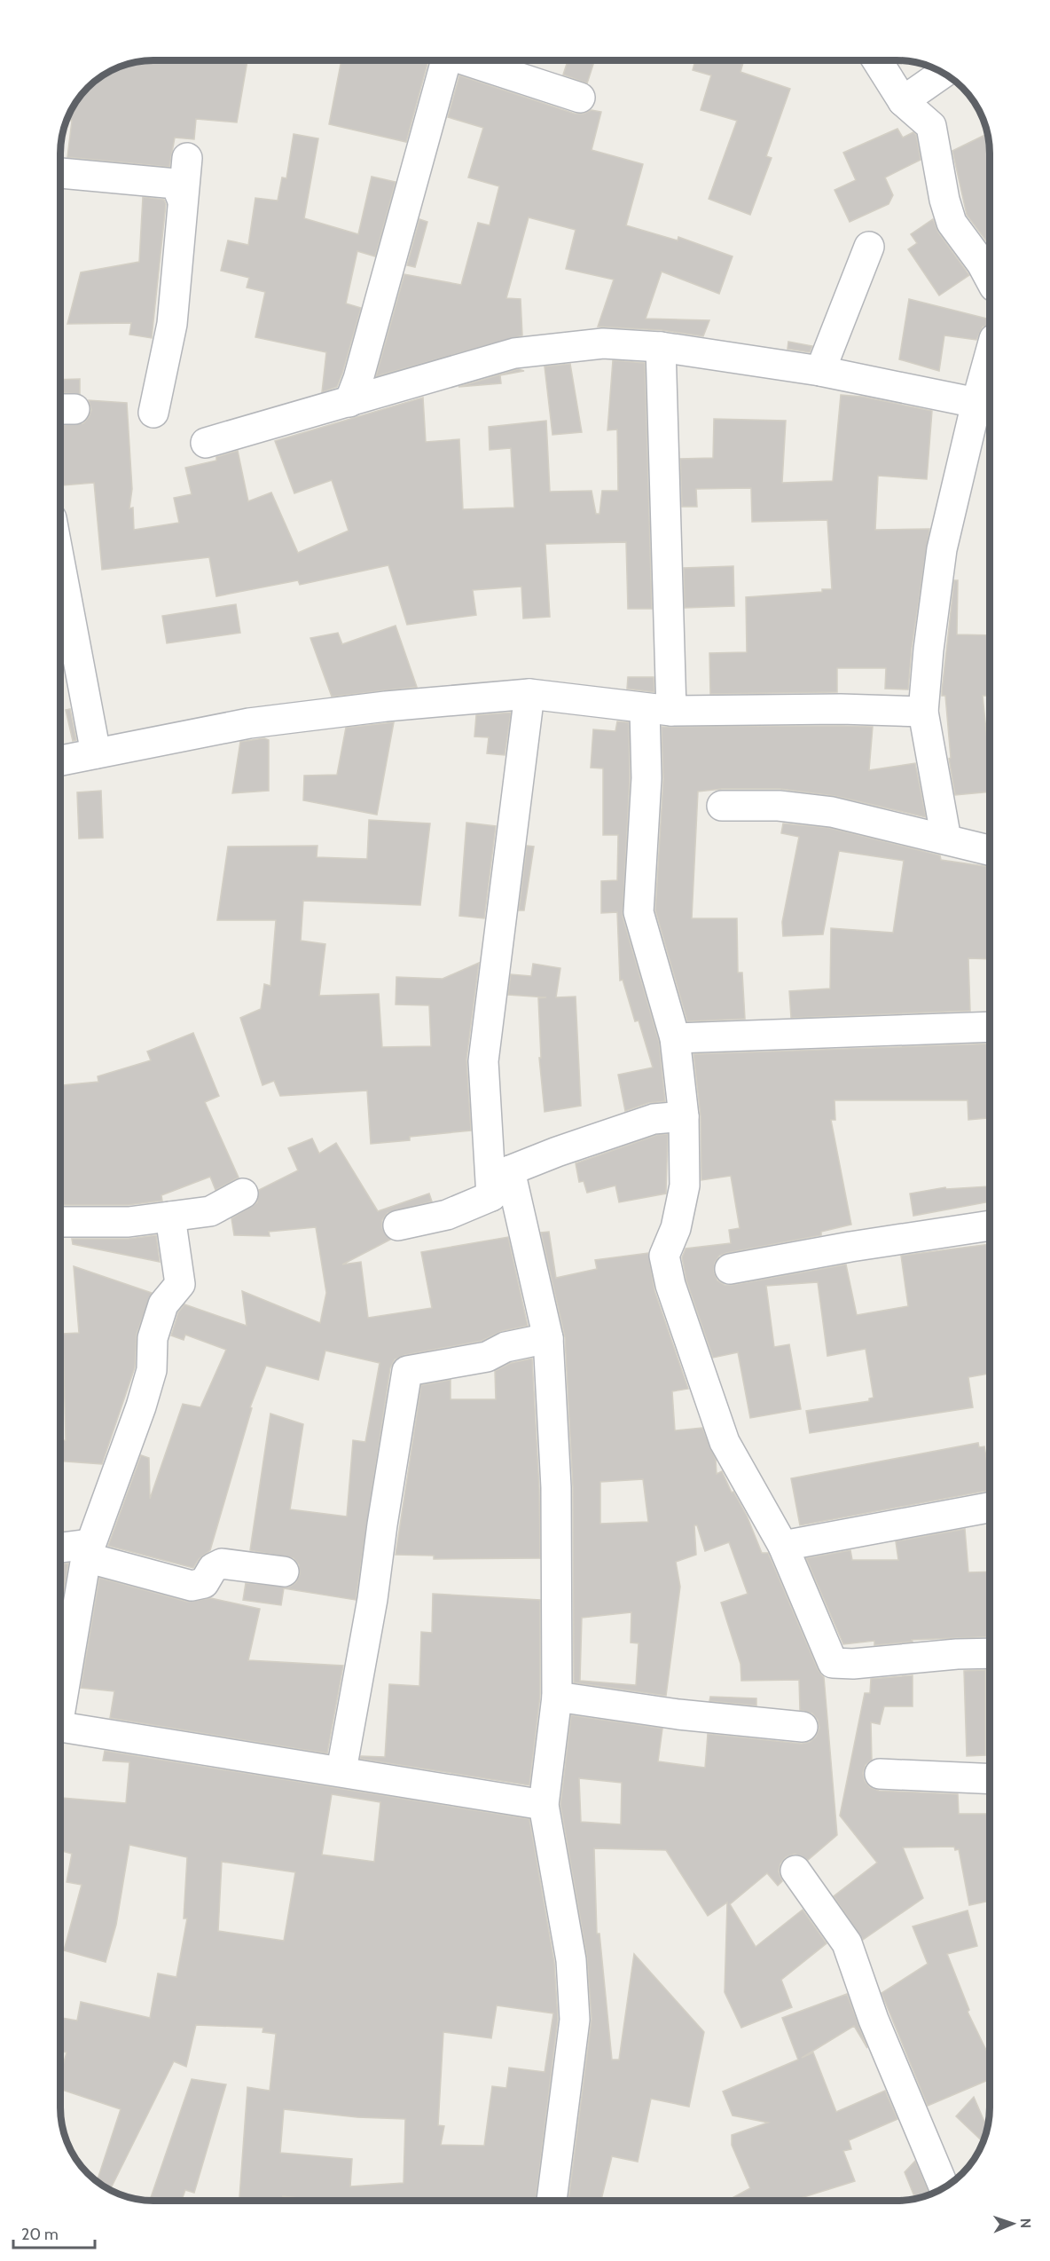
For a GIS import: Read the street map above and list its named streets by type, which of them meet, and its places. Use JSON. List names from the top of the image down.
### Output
{
  "scale_bar": "20 m",
  "north": "right"
}
